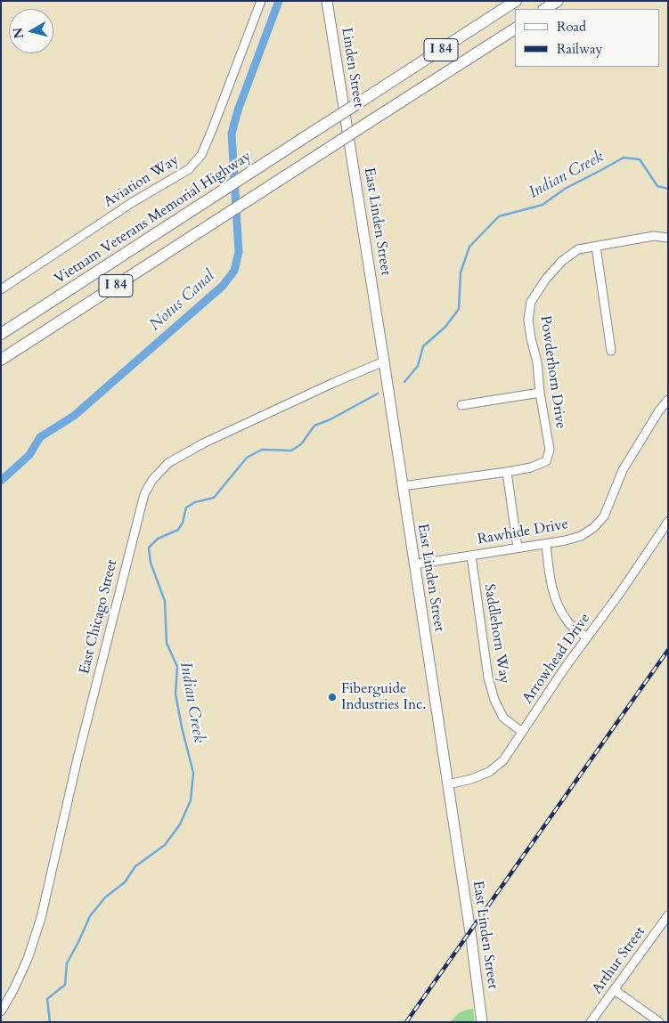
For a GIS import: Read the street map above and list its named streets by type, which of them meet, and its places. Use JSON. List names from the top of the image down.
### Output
{
  "streets": {
    "highway": ["I 84", "Vietnam Veterans Memorial Highway"],
    "main road": ["Linden Street", "East Linden Street"],
    "street": [
      "Aviation Way",
      "Powderhorn Drive",
      "Rawhide Drive",
      "East Chicago Street",
      "Saddlehorn Way",
      "Arrowhead Drive",
      "Arthur Street"
    ]
  },
  "crossings": [
    ["Linden Street", "East Linden Street"],
    ["East Linden Street", "Powderhorn Drive"],
    ["East Linden Street", "Rawhide Drive"],
    ["East Linden Street", "East Chicago Street"],
    ["East Linden Street", "Arrowhead Drive"],
    ["Rawhide Drive", "Saddlehorn Way"],
    ["Saddlehorn Way", "Arrowhead Drive"]
  ],
  "water": ["Indian Creek", "Notus Canal"],
  "places": ["Fiberguide Industries Inc."],
  "legend": ["Road", "Railway"],
  "north": "left"
}
